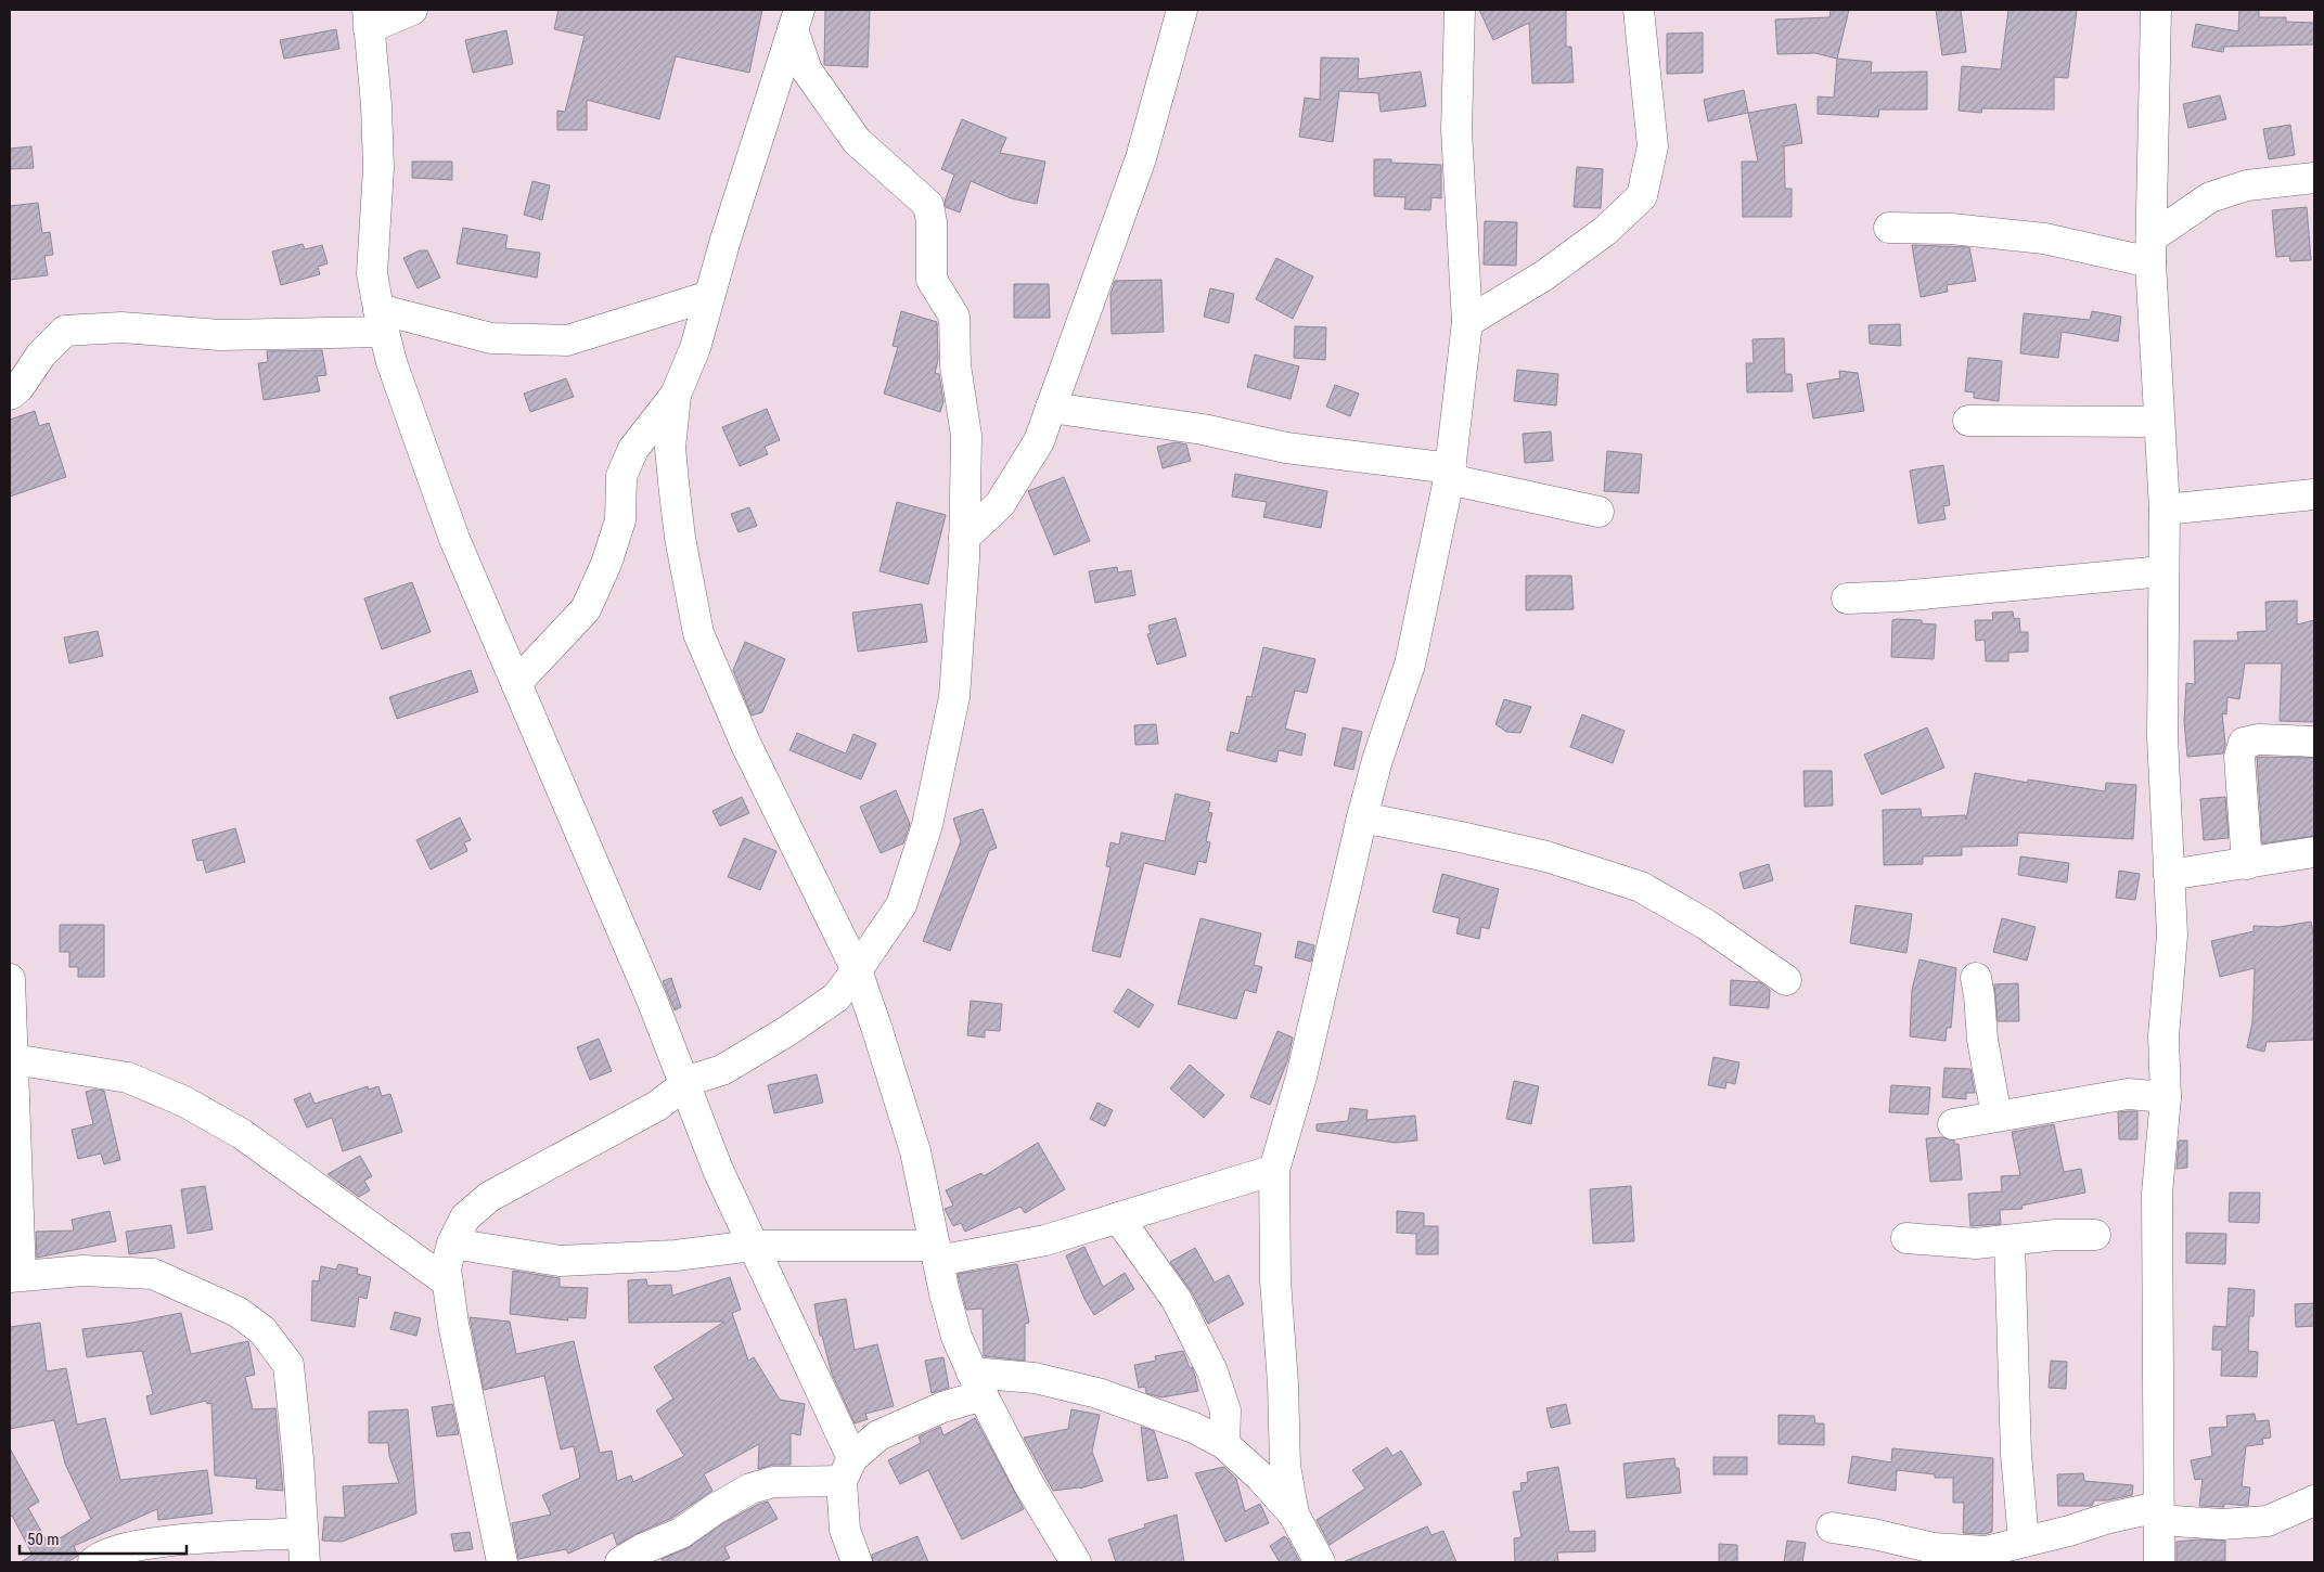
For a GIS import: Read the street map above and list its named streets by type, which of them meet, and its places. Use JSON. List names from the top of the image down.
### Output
{
  "scale_bar": "50 m"
}
